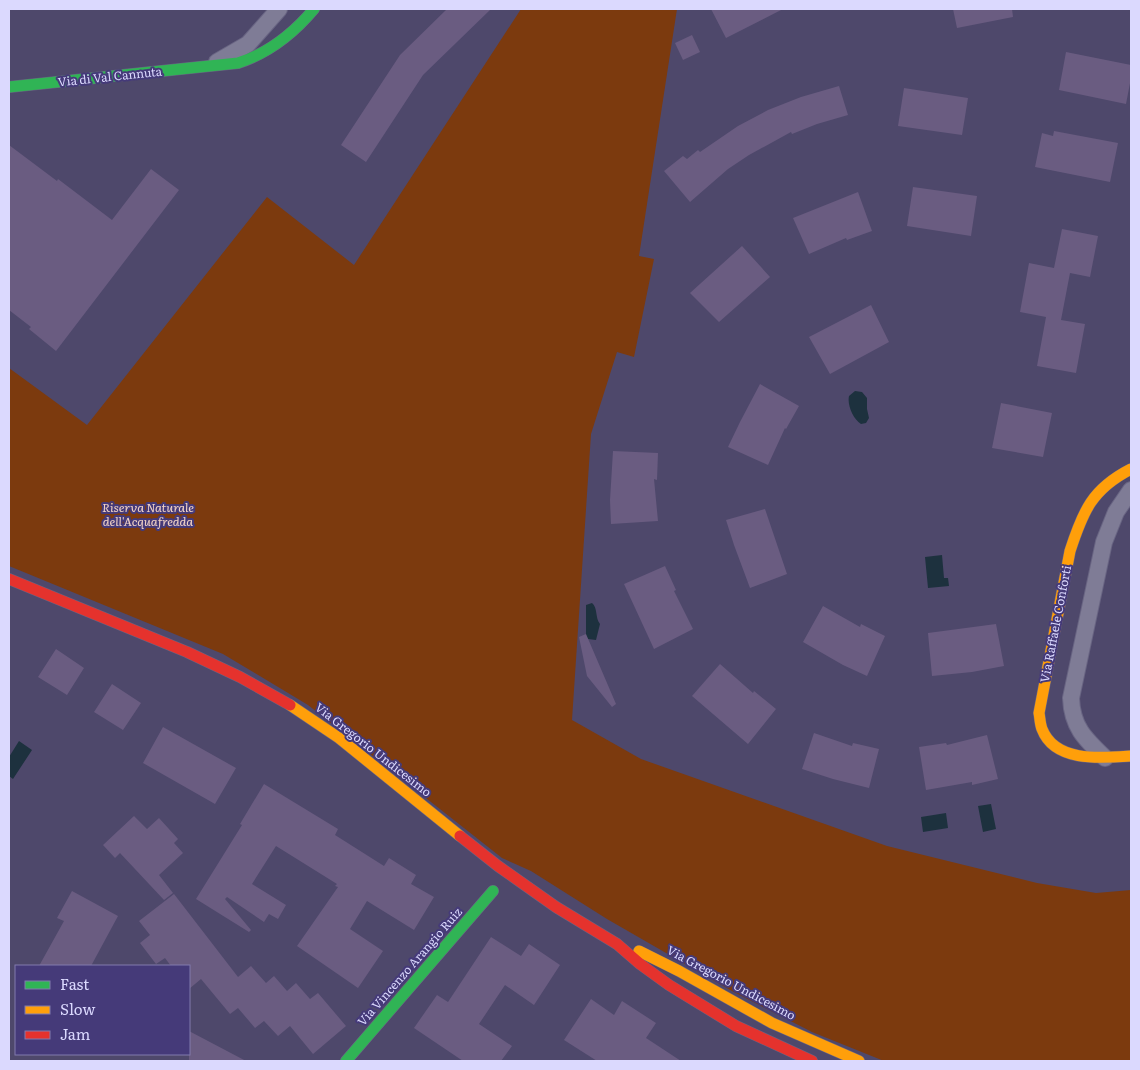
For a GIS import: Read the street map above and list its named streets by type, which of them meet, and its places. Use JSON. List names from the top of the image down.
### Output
{
  "streets": {
    "street": [
      "Via di Val Cannuta",
      "Via Raffaele Conforti",
      "Via Gregorio Undicesimo",
      "Via Vincenzo Arangio Ruiz"
    ]
  },
  "parks": ["Riserva Naturale dell'Acquafredda"],
  "legend": ["Fast", "Slow", "Jam"]
}
